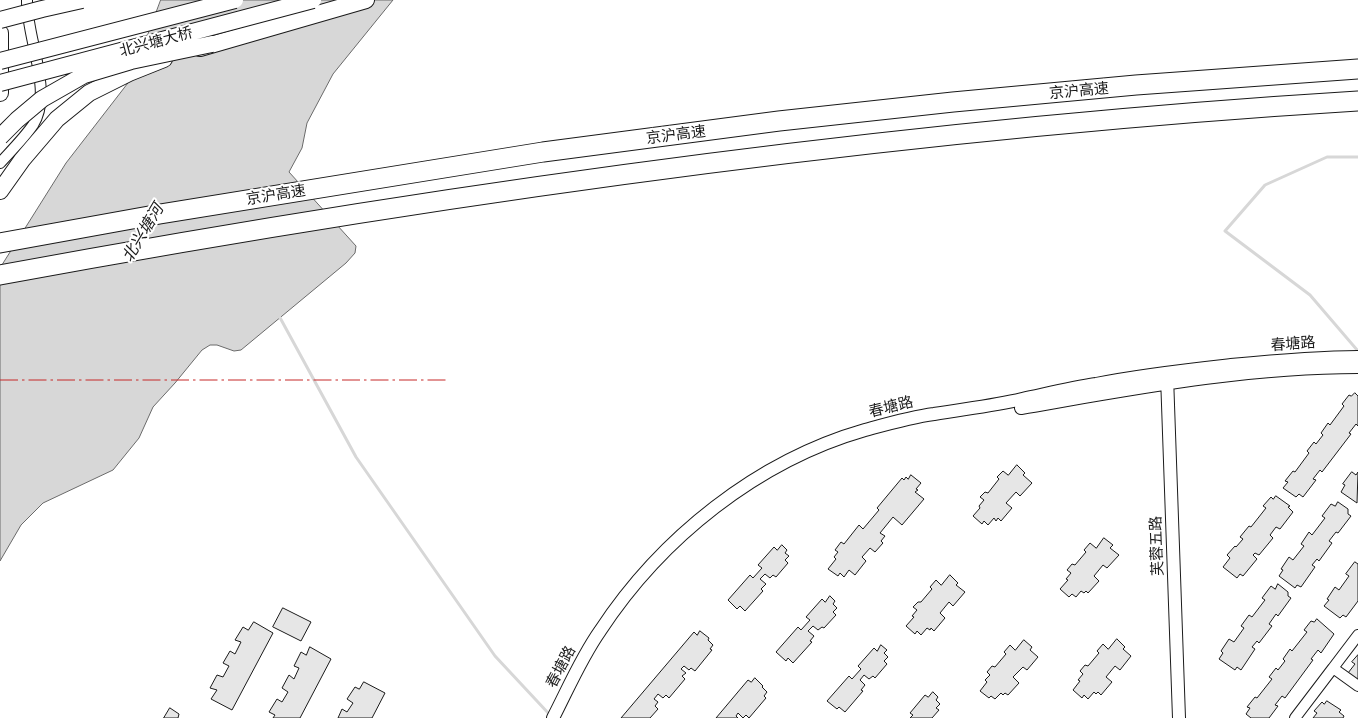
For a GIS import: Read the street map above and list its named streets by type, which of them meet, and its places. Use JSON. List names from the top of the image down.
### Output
{
  "streets": {
    "highway": ["京沪高速"],
    "main road": ["北兴塘大桥"],
    "street": ["春塘路", "芙蓉五路"]
  },
  "crossings": [
    ["春塘路", "芙蓉五路"]
  ],
  "water": ["北兴塘河"]
}
